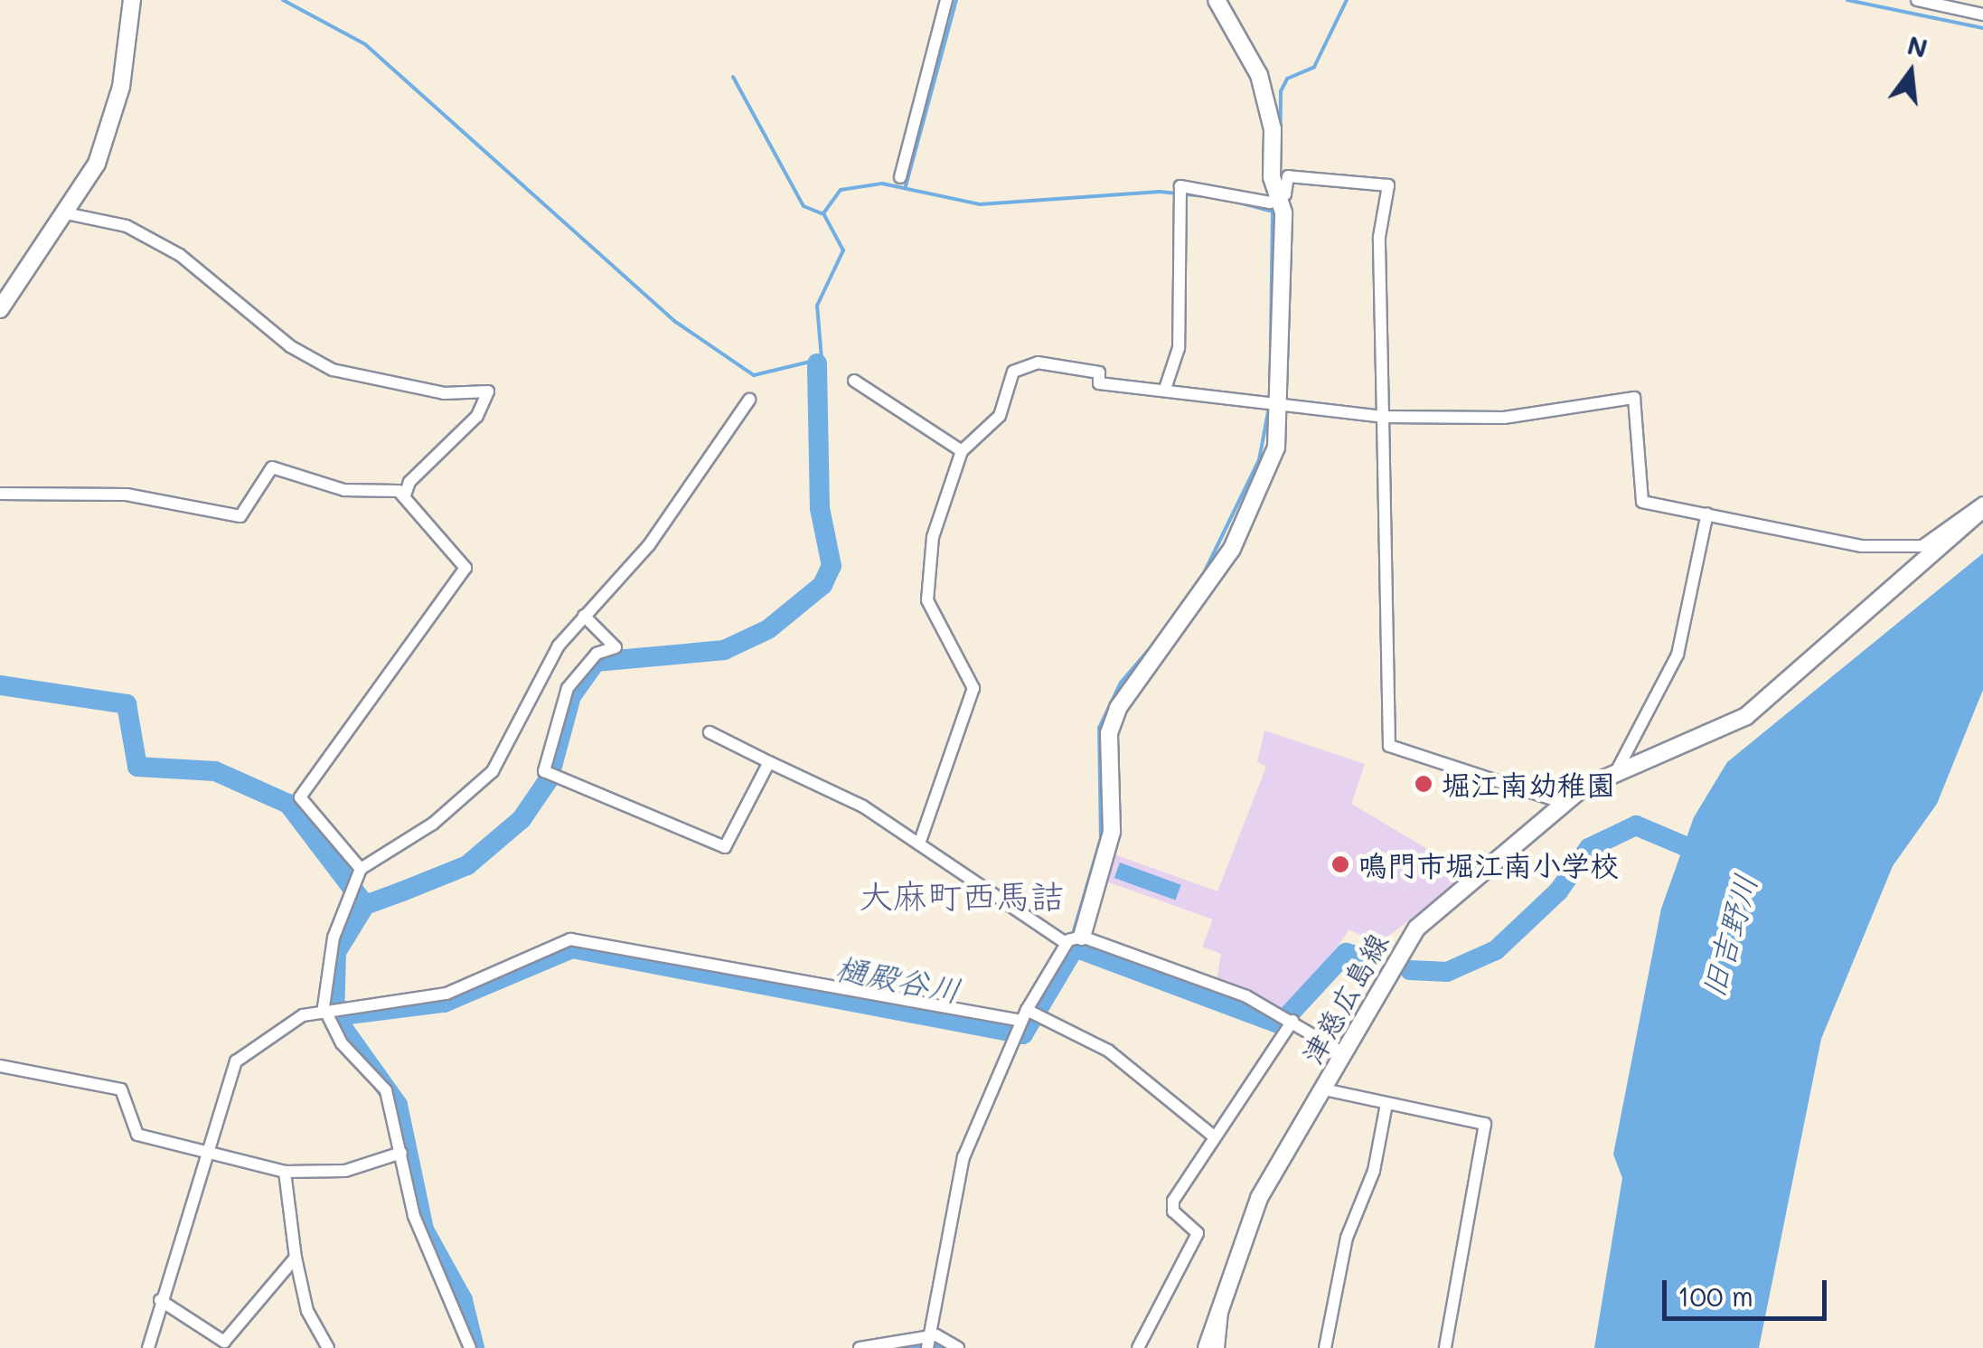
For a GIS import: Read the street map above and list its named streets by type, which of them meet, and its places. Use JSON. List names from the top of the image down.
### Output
{
  "streets": {
    "main road": ["津慈広島線"]
  },
  "districts": ["大麻町西馬詰"],
  "water": ["旧吉野川", "樋殿谷川"],
  "places": ["堀江南幼稚園", "鳴門市堀江南小学校"],
  "scale_bar": "100 m",
  "north": "top"
}
